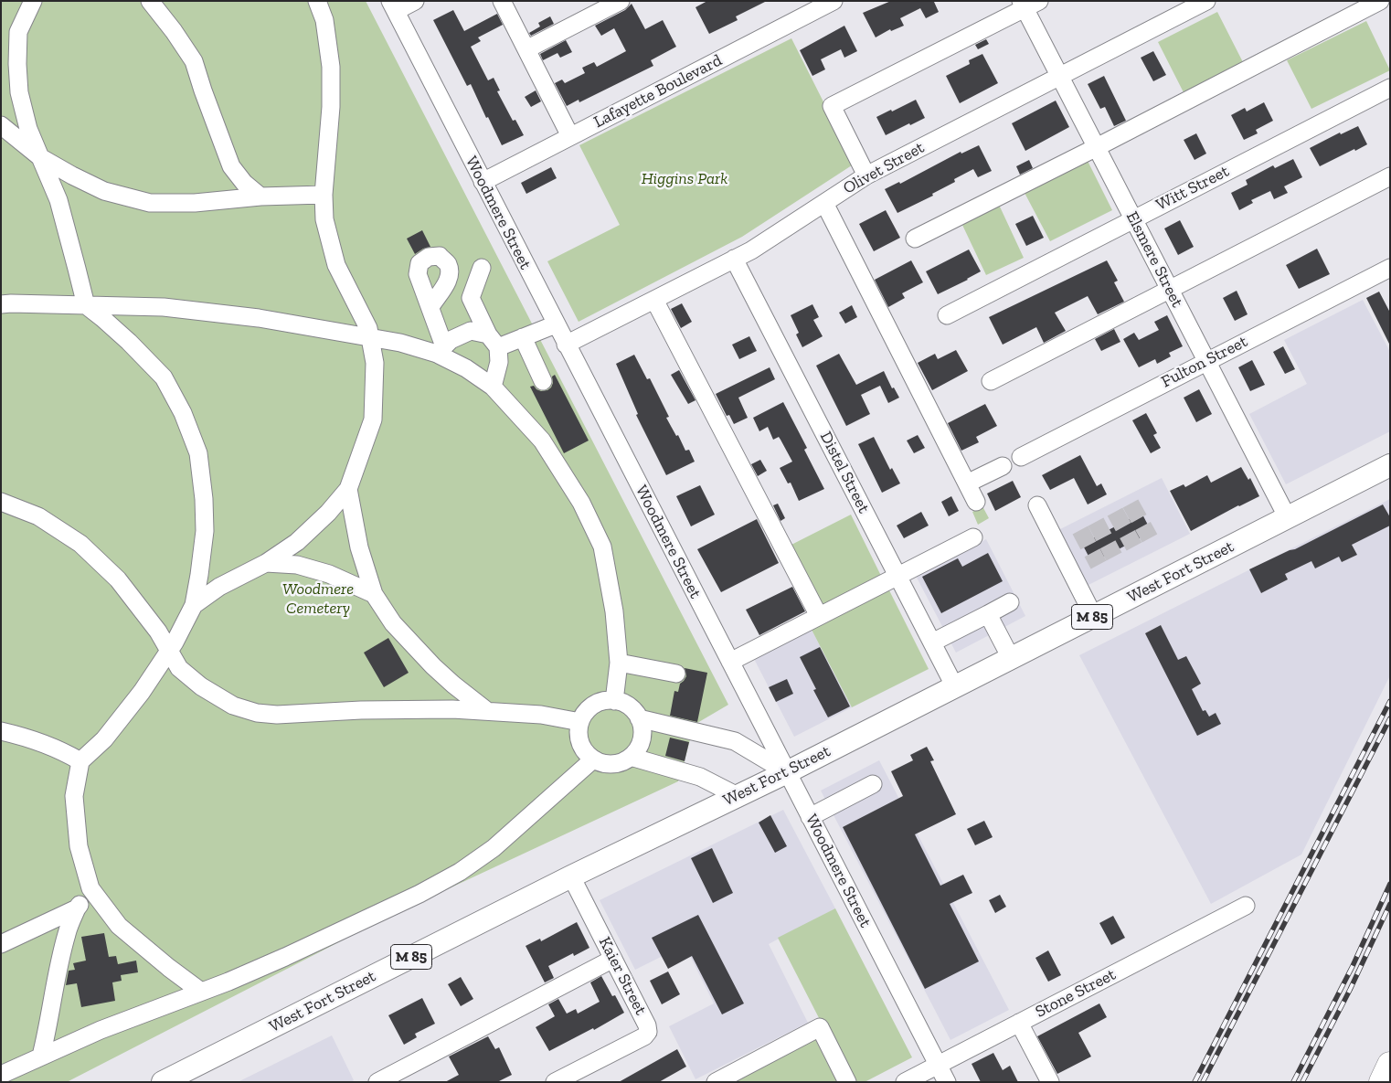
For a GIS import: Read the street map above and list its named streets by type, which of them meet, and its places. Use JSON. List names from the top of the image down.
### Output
{
  "streets": {
    "main road": ["West Fort Street", "M 85"],
    "street": [
      "Lafayette Boulevard",
      "Olivet Street",
      "Witt Street",
      "Woodmere Street",
      "Elsmere Street",
      "Fulton Street",
      "Distel Street",
      "Kaier Street",
      "Stone Street"
    ]
  },
  "crossings": [
    ["Lafayette Boulevard", "Woodmere Street"],
    ["Olivet Street", "Woodmere Street"],
    ["Olivet Street", "Elsmere Street"],
    ["Olivet Street", "Distel Street"],
    ["Witt Street", "Elsmere Street"],
    ["Woodmere Street", "West Fort Street"],
    ["Woodmere Street", "Stone Street"],
    ["Elsmere Street", "Fulton Street"],
    ["Elsmere Street", "West Fort Street"],
    ["Distel Street", "West Fort Street"],
    ["West Fort Street", "Kaier Street"]
  ],
  "parks": ["Higgins Park", "Woodmere Cemetery"]
}
